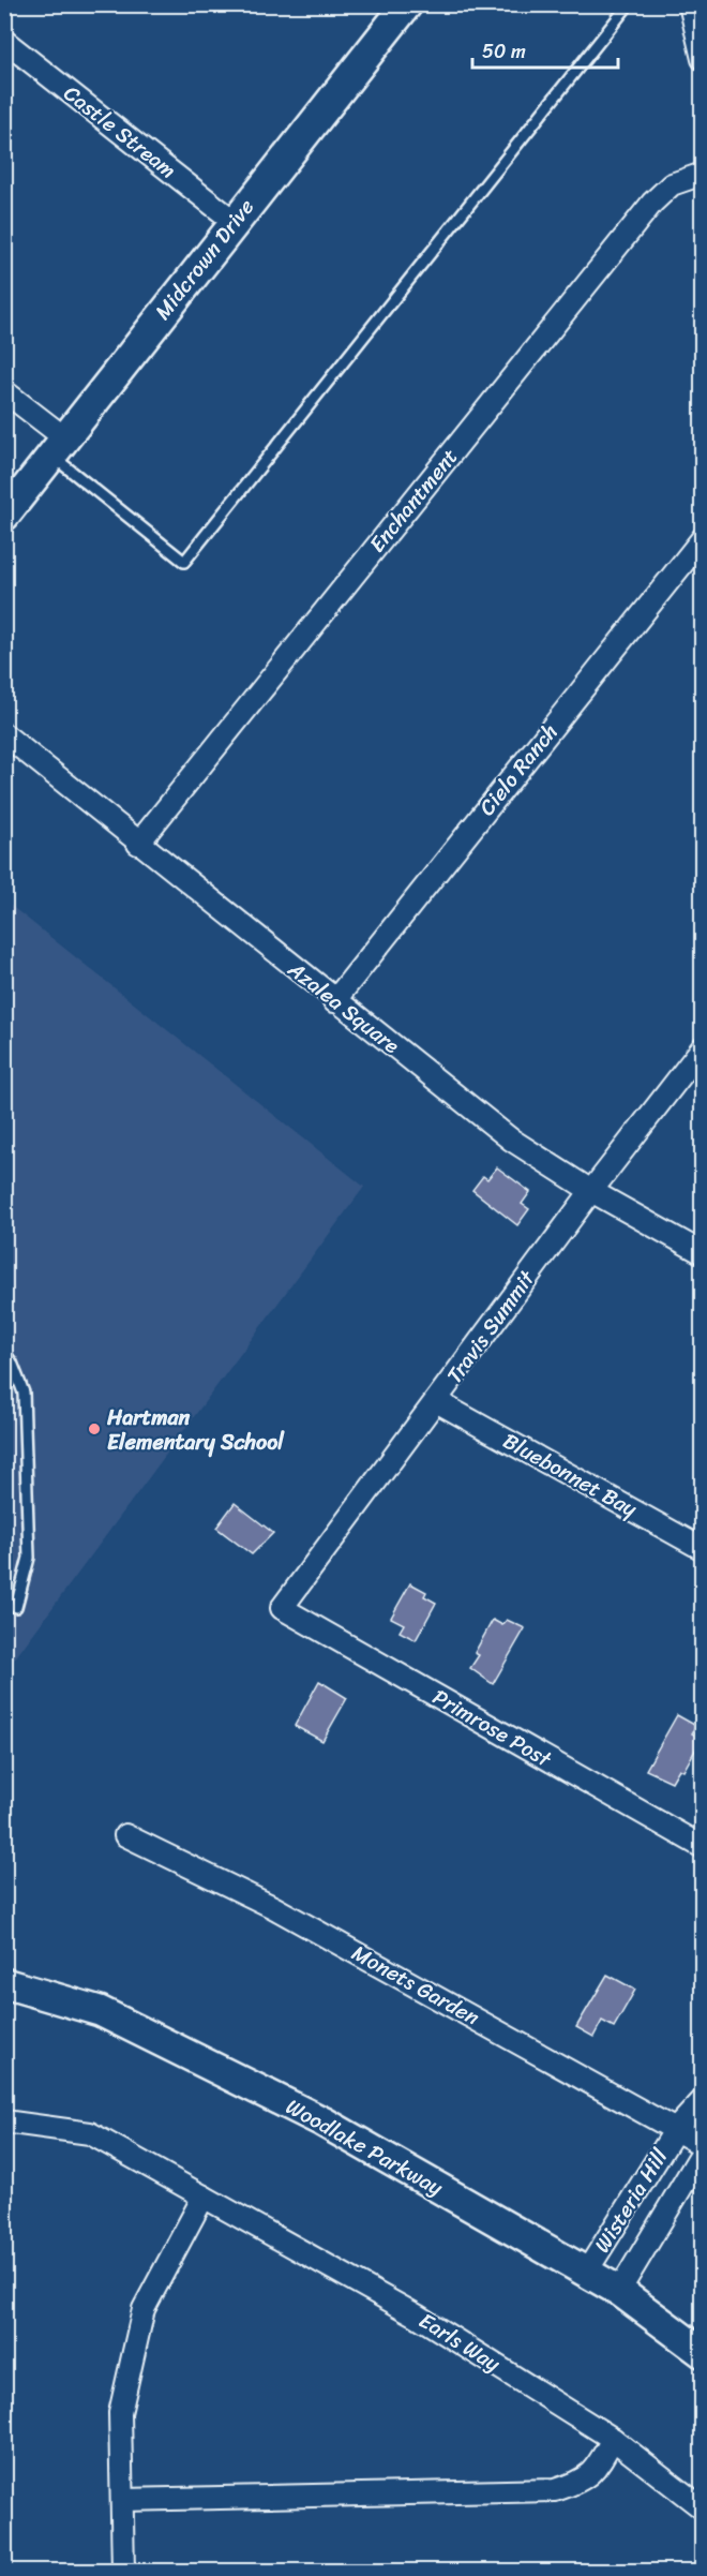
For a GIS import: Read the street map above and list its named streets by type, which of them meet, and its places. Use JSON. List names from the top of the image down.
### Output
{
  "streets": {
    "street": [
      "Castle Stream",
      "Midcrown Drive",
      "Enchantment",
      "Cielo Ranch",
      "Azalea Square",
      "Travis Summit",
      "Bluebonnet Bay",
      "Primrose Post",
      "Monets Garden",
      "Woodlake Parkway",
      "Wisteria Hill",
      "Earls Way"
    ]
  },
  "crossings": [
    ["Castle Stream", "Midcrown Drive"],
    ["Enchantment", "Azalea Square"],
    ["Cielo Ranch", "Azalea Square"],
    ["Azalea Square", "Travis Summit"],
    ["Travis Summit", "Bluebonnet Bay"],
    ["Travis Summit", "Primrose Post"],
    ["Monets Garden", "Wisteria Hill"],
    ["Woodlake Parkway", "Wisteria Hill"]
  ],
  "places": ["Hartman Elementary School"],
  "scale_bar": "50 m"
}
